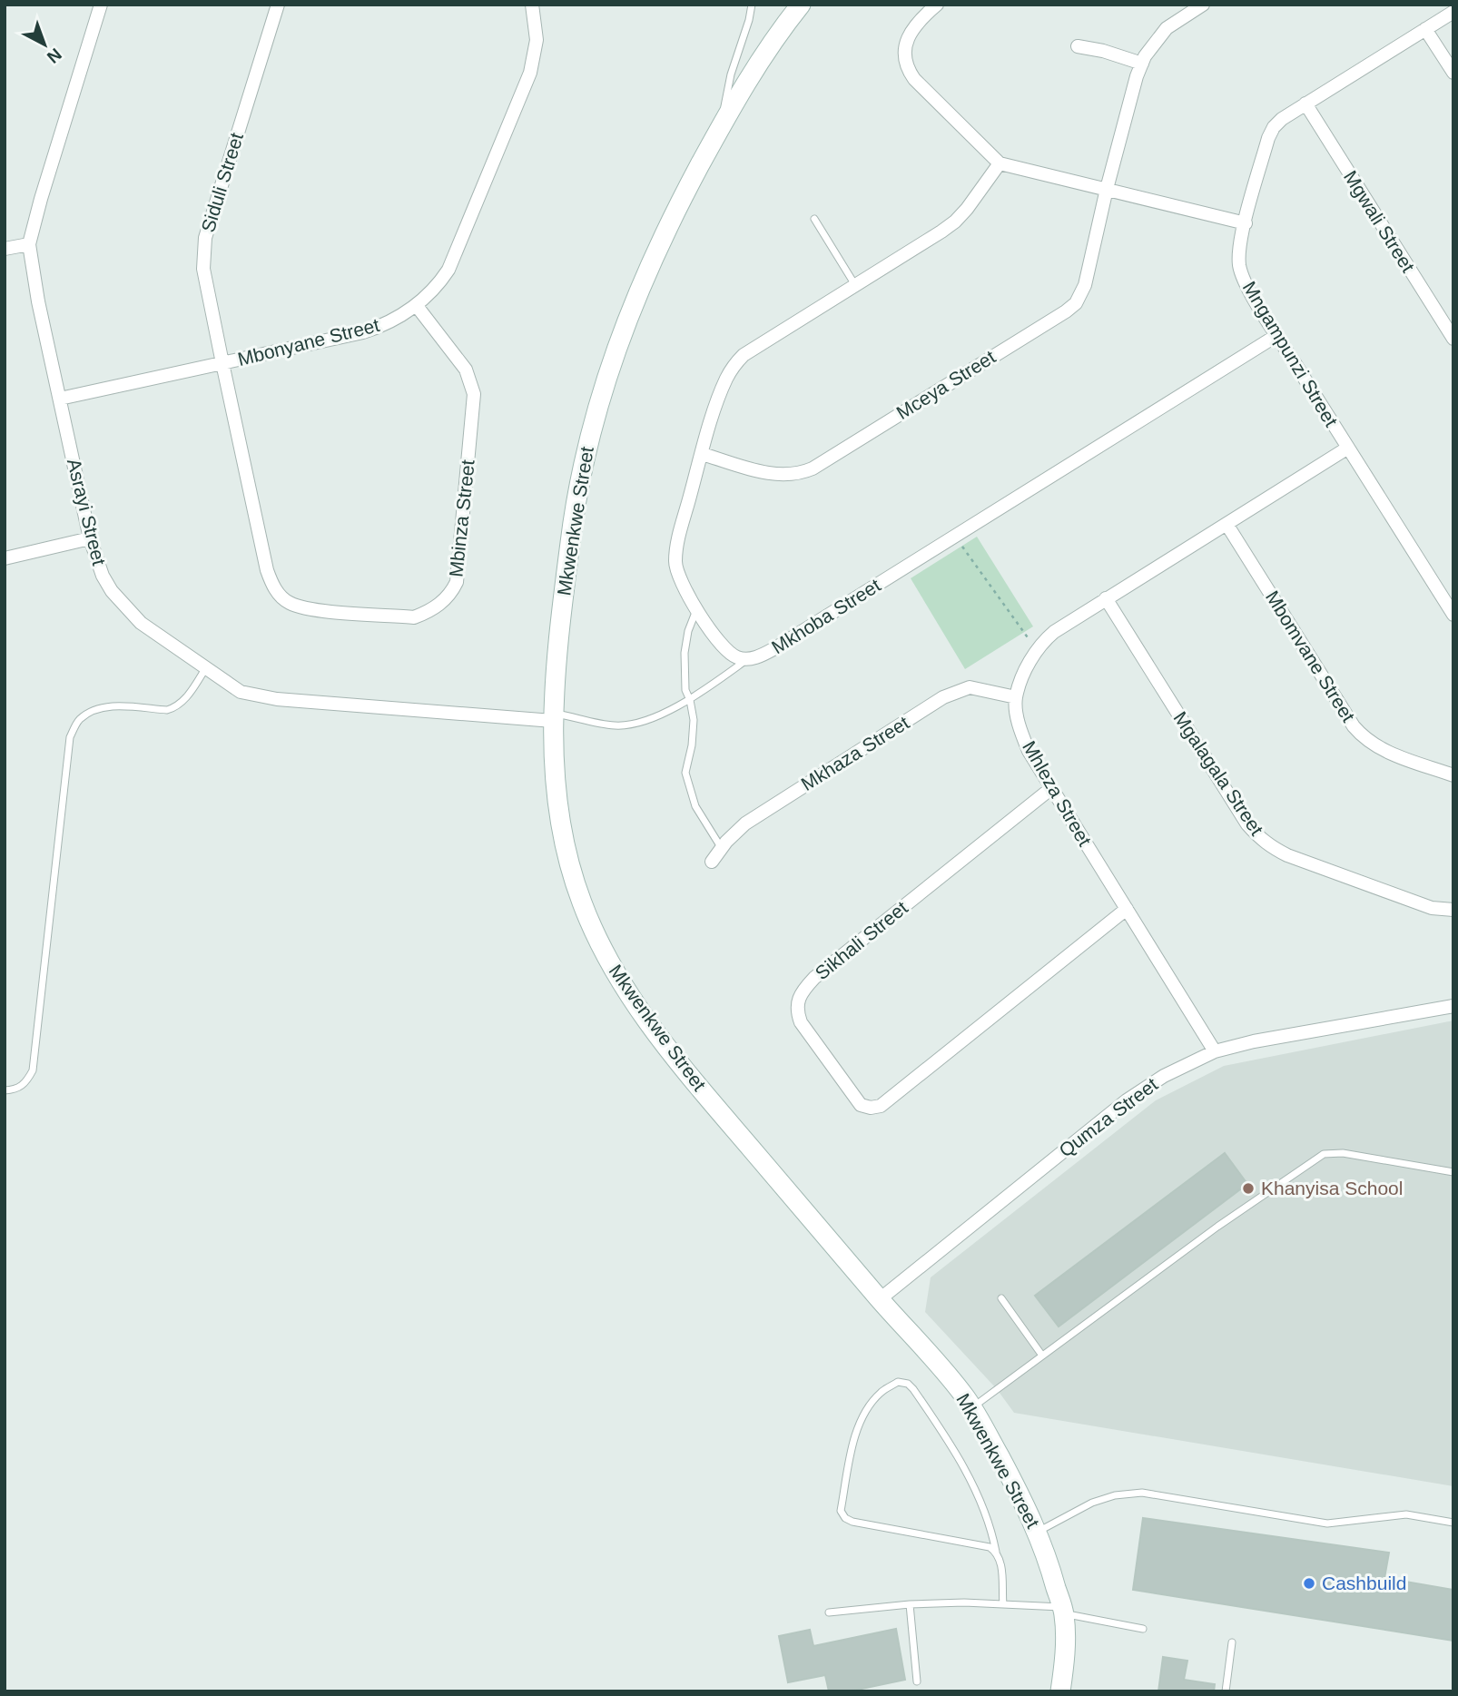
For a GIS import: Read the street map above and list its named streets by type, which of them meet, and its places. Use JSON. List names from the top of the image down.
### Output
{
  "streets": {
    "street": [
      "Siduli Street",
      "Mgwali Street",
      "Mbonyane Street",
      "Mngampunzi Street",
      "Mceya Street",
      "Asrayi Street",
      "Mbinza Street",
      "Mkwenkwe Street",
      "Mkhoba Street",
      "Mbomvane Street",
      "Mkhaza Street",
      "Mgalagala Street",
      "Mhleza Street",
      "Sikhali Street",
      "Qumza Street"
    ]
  },
  "crossings": [
    ["Siduli Street", "Mbonyane Street"],
    ["Siduli Street", "Mbinza Street"],
    ["Mgwali Street", "Mngampunzi Street"],
    ["Mbonyane Street", "Asrayi Street"],
    ["Mbonyane Street", "Mbinza Street"],
    ["Mngampunzi Street", "Mkhoba Street"],
    ["Mngampunzi Street", "Mhleza Street"],
    ["Mceya Street", "Mkhoba Street"],
    ["Asrayi Street", "Mkwenkwe Street"],
    ["Mkwenkwe Street", "Qumza Street"],
    ["Mbomvane Street", "Mhleza Street"],
    ["Mkhaza Street", "Mhleza Street"],
    ["Mgalagala Street", "Mhleza Street"],
    ["Mhleza Street", "Sikhali Street"],
    ["Mhleza Street", "Qumza Street"]
  ],
  "places": ["Khanyisa School", "Cashbuild"],
  "north": "bottom right"
}
